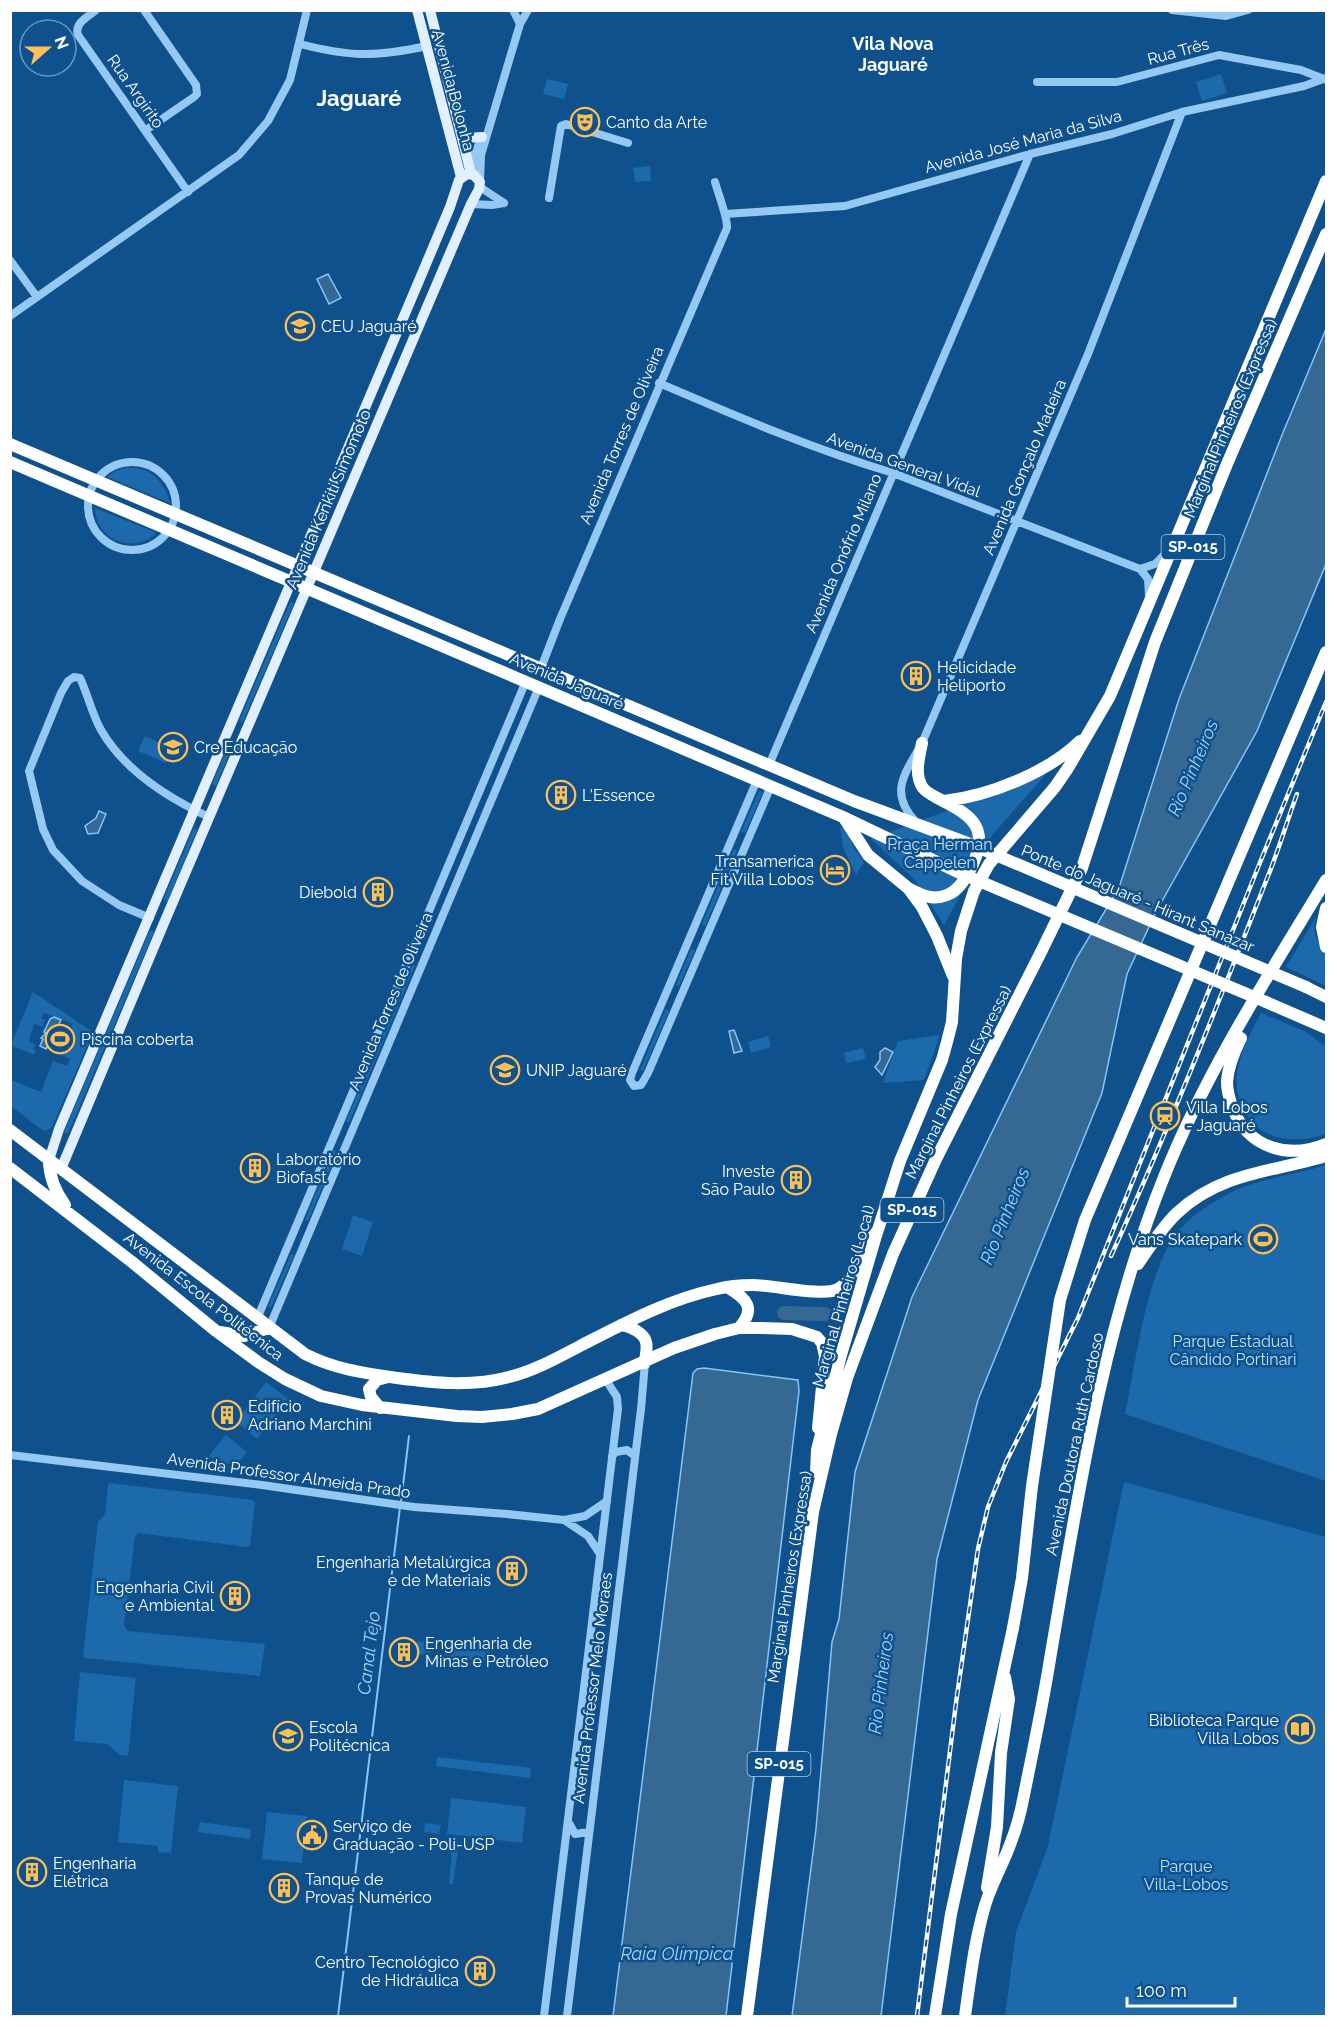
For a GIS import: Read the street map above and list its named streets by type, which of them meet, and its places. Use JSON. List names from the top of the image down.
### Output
{
  "streets": {
    "highway": [
      "Marginal Pinheiros (Expressa)",
      "SP-015",
      "Avenida Jaguaré",
      "Ponte do Jaguaré - Hirant Sanazar",
      "Avenida Escola Politécnica",
      "Marginal Pinheiros (Local)",
      "Avenida Doutora Ruth Cardoso"
    ],
    "main road": ["Avenida Bolonha", "Avenida Kenkiti Simomoto"],
    "street": [
      "Rua Três",
      "Rua Argirito",
      "Avenida José Maria da Silva",
      "Avenida Torres de Oliveira",
      "Avenida General Vidal",
      "Avenida Gonçalo Madeira",
      "Avenida Onófrio Milano",
      "Avenida Professor Almeida Prado",
      "Avenida Professor Melo Moraes"
    ]
  },
  "crossings": [
    ["Rua Três", "Avenida José Maria da Silva"],
    ["Avenida Bolonha", "Avenida Kenkiti Simomoto"],
    ["Avenida José Maria da Silva", "Avenida Torres de Oliveira"],
    ["Avenida José Maria da Silva", "Avenida Gonçalo Madeira"],
    ["Avenida José Maria da Silva", "Avenida Onófrio Milano"],
    ["Marginal Pinheiros (Expressa)", "Marginal Pinheiros (Local)"],
    ["Avenida Torres de Oliveira", "Avenida General Vidal"],
    ["Avenida Torres de Oliveira", "Avenida Jaguaré"],
    ["Avenida Torres de Oliveira", "Avenida Escola Politécnica"],
    ["Avenida General Vidal", "Avenida Gonçalo Madeira"],
    ["Avenida General Vidal", "Avenida Onófrio Milano"],
    ["Avenida Gonçalo Madeira", "Avenida Jaguaré"],
    ["Avenida Kenkiti Simomoto", "Avenida Jaguaré"],
    ["Avenida Kenkiti Simomoto", "Avenida Escola Politécnica"],
    ["Avenida Onófrio Milano", "Avenida Jaguaré"],
    ["Avenida Jaguaré", "Ponte do Jaguaré - Hirant Sanazar"],
    ["Avenida Escola Politécnica", "Marginal Pinheiros (Local)"],
    ["Avenida Escola Politécnica", "Avenida Professor Melo Moraes"],
    ["Avenida Professor Almeida Prado", "Avenida Professor Melo Moraes"]
  ],
  "districts": ["Vila Nova Jaguaré", "Jaguaré"],
  "water": ["Rio Pinheiros", "Canal Tejo", "Raia Olímpica"],
  "parks": ["Praça Herman Cappelen", "Parque Estadual Cândido Portinari", "Parque Villa-Lobos"],
  "places": {
    "theatre": ["Canto da Arte"],
    "school or university": [
      "CEU Jaguaré",
      "Cre Educação",
      "UNIP Jaguaré",
      "Escola Politécnica"
    ],
    "building": [
      "Helicidade Heliporto",
      "L'Essence",
      "Diebold",
      "Laboratório Biofast",
      "Investe São Paulo",
      "Edifício Adriano Marchini",
      "Engenharia Metalúrgica e de Materiais",
      "Engenharia Civil e Ambiental",
      "Engenharia de Minas e Petróleo",
      "Engenharia Elétrica",
      "Tanque de Provas Numérico",
      "Centro Tecnológico de Hidráulica"
    ],
    "hotel": ["Transamerica Fit Villa Lobos"],
    "sports": ["Piscina coberta", "Vans Skatepark"],
    "station": ["Villa Lobos - Jaguaré"],
    "library": ["Biblioteca Parque Villa Lobos"],
    "public building": ["Serviço de Graduação - Poli-USP"]
  },
  "scale_bar": "100 m",
  "north": "right"
}
